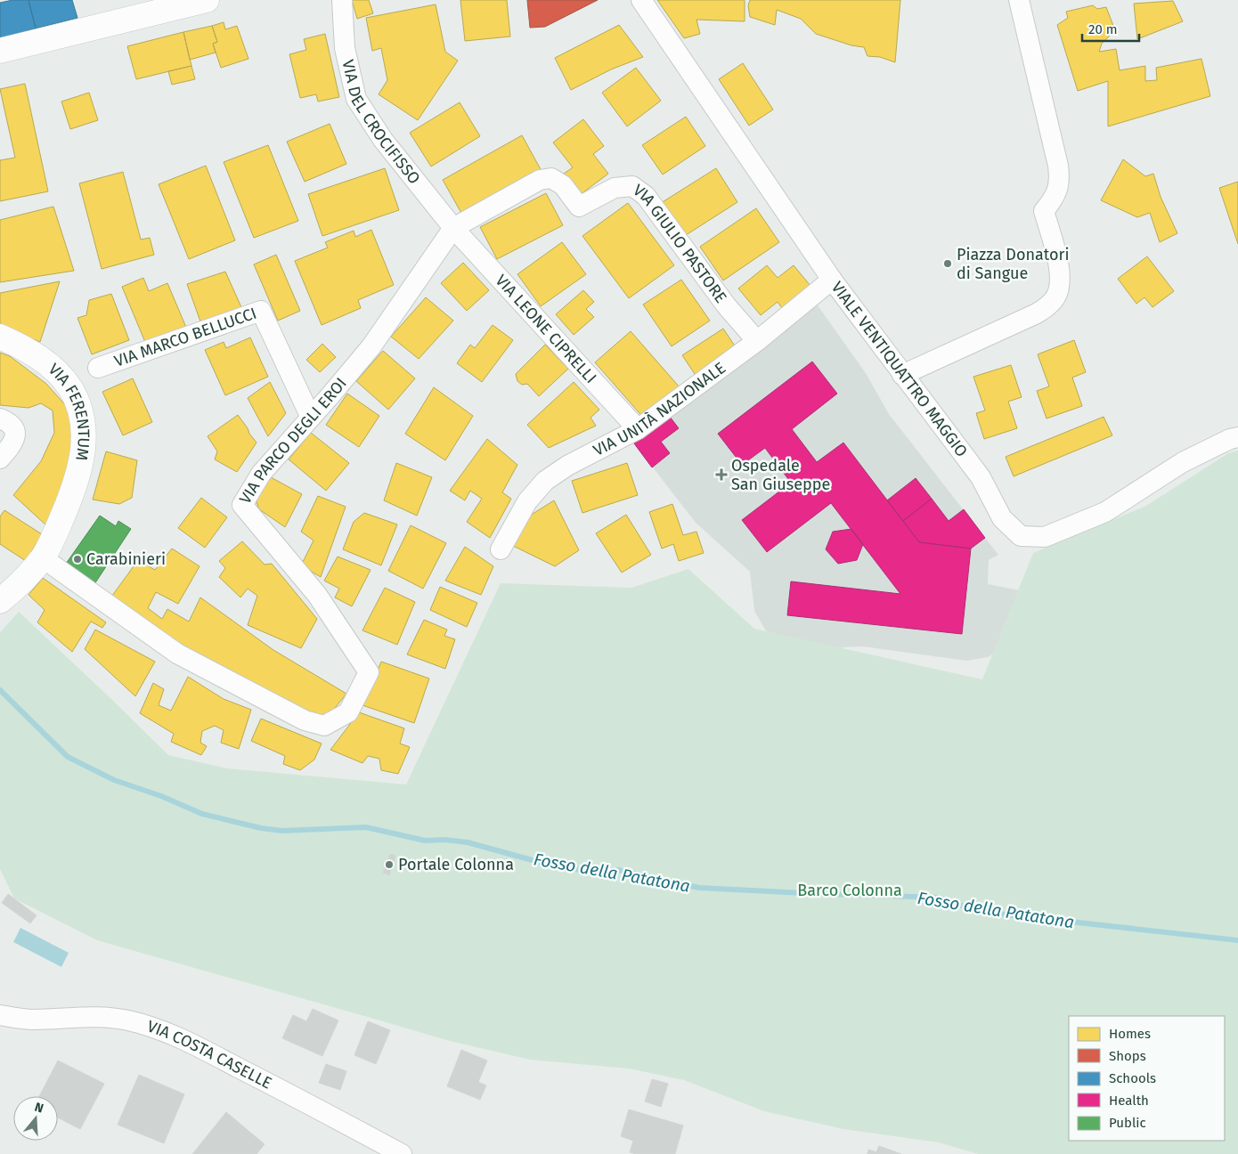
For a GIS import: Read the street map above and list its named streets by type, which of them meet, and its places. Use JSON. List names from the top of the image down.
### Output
{
  "streets": {
    "main road": ["VIA FERENTUM"],
    "street": [
      "VIA DEL CROCIFISSO",
      "VIA GIULIO PASTORE",
      "VIA LEONE CIPRELLI",
      "VIA MARCO BELLUCCI",
      "VIALE VENTIQUATTRO MAGGIO",
      "VIA UNITÀ NAZIONALE",
      "VIA PARCO DEGLI EROI",
      "VIA COSTA CASELLE"
    ]
  },
  "crossings": [
    ["VIA DEL CROCIFISSO", "VIA GIULIO PASTORE"],
    ["VIA DEL CROCIFISSO", "VIA LEONE CIPRELLI"],
    ["VIA DEL CROCIFISSO", "VIA PARCO DEGLI EROI"],
    ["VIA GIULIO PASTORE", "VIA LEONE CIPRELLI"],
    ["VIA GIULIO PASTORE", "VIA UNITÀ NAZIONALE"],
    ["VIA GIULIO PASTORE", "VIA PARCO DEGLI EROI"],
    ["VIA LEONE CIPRELLI", "VIA UNITÀ NAZIONALE"],
    ["VIA LEONE CIPRELLI", "VIA PARCO DEGLI EROI"],
    ["VIA MARCO BELLUCCI", "VIA PARCO DEGLI EROI"],
    ["VIALE VENTIQUATTRO MAGGIO", "VIA UNITÀ NAZIONALE"],
    ["VIA FERENTUM", "VIA PARCO DEGLI EROI"]
  ],
  "water": ["Fosso della Patatona"],
  "parks": ["Barco Colonna"],
  "places": {
    "other": ["Piazza Donatori di Sangue", "Carabinieri", "Portale Colonna"],
    "health": ["Ospedale San Giuseppe"]
  },
  "legend": [
    "Homes",
    "Shops",
    "Schools",
    "Health",
    "Public"
  ],
  "scale_bar": "20 m",
  "north": "top"
}
